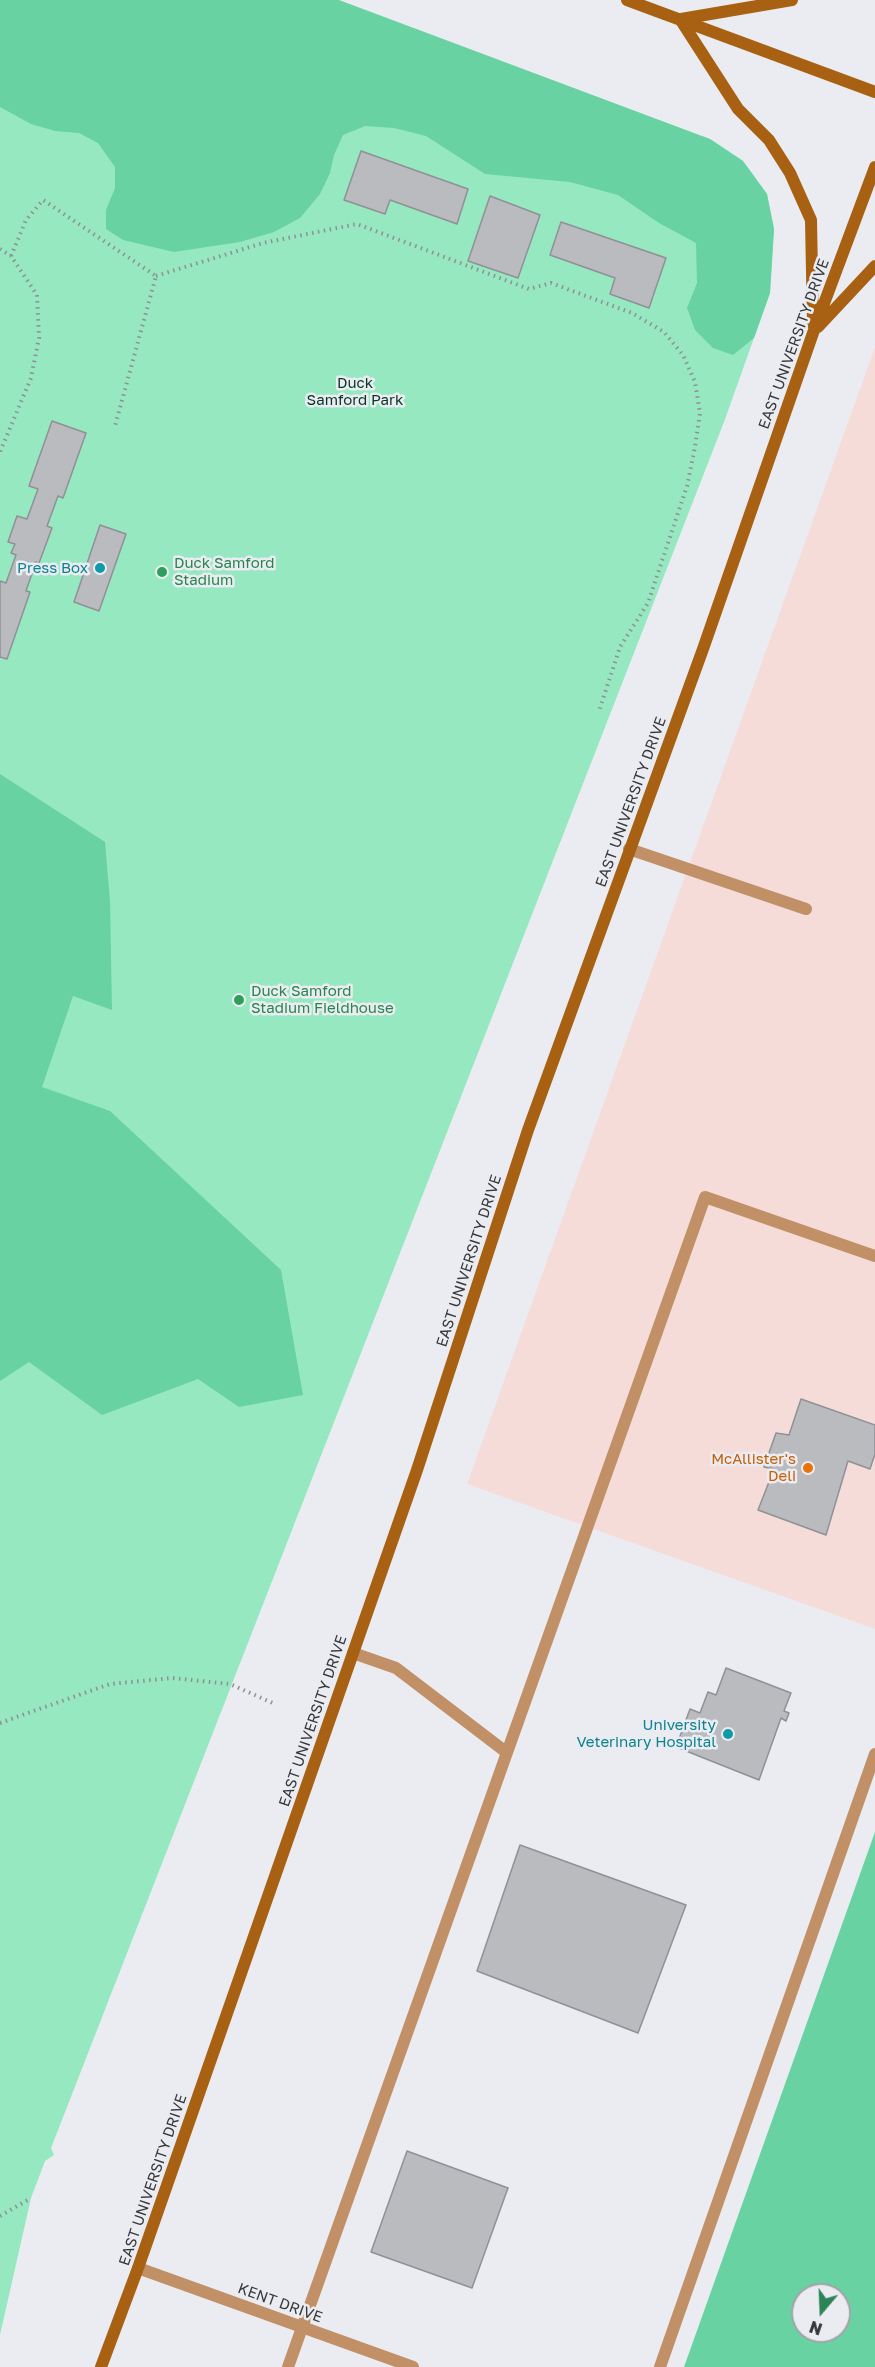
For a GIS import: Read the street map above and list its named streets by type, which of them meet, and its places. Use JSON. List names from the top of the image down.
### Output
{
  "streets": {
    "main road": ["EAST UNIVERSITY DRIVE"],
    "street": ["KENT DRIVE"]
  },
  "crossings": [
    ["EAST UNIVERSITY DRIVE", "KENT DRIVE"]
  ],
  "parks": ["Duck Samford Park"],
  "places": [
    "Press Box",
    "Duck Samford Stadium",
    "Duck Samford Stadium Fieldhouse",
    "McAllister's Deli",
    "University Veterinary Hospital"
  ],
  "north": "bottom"
}
